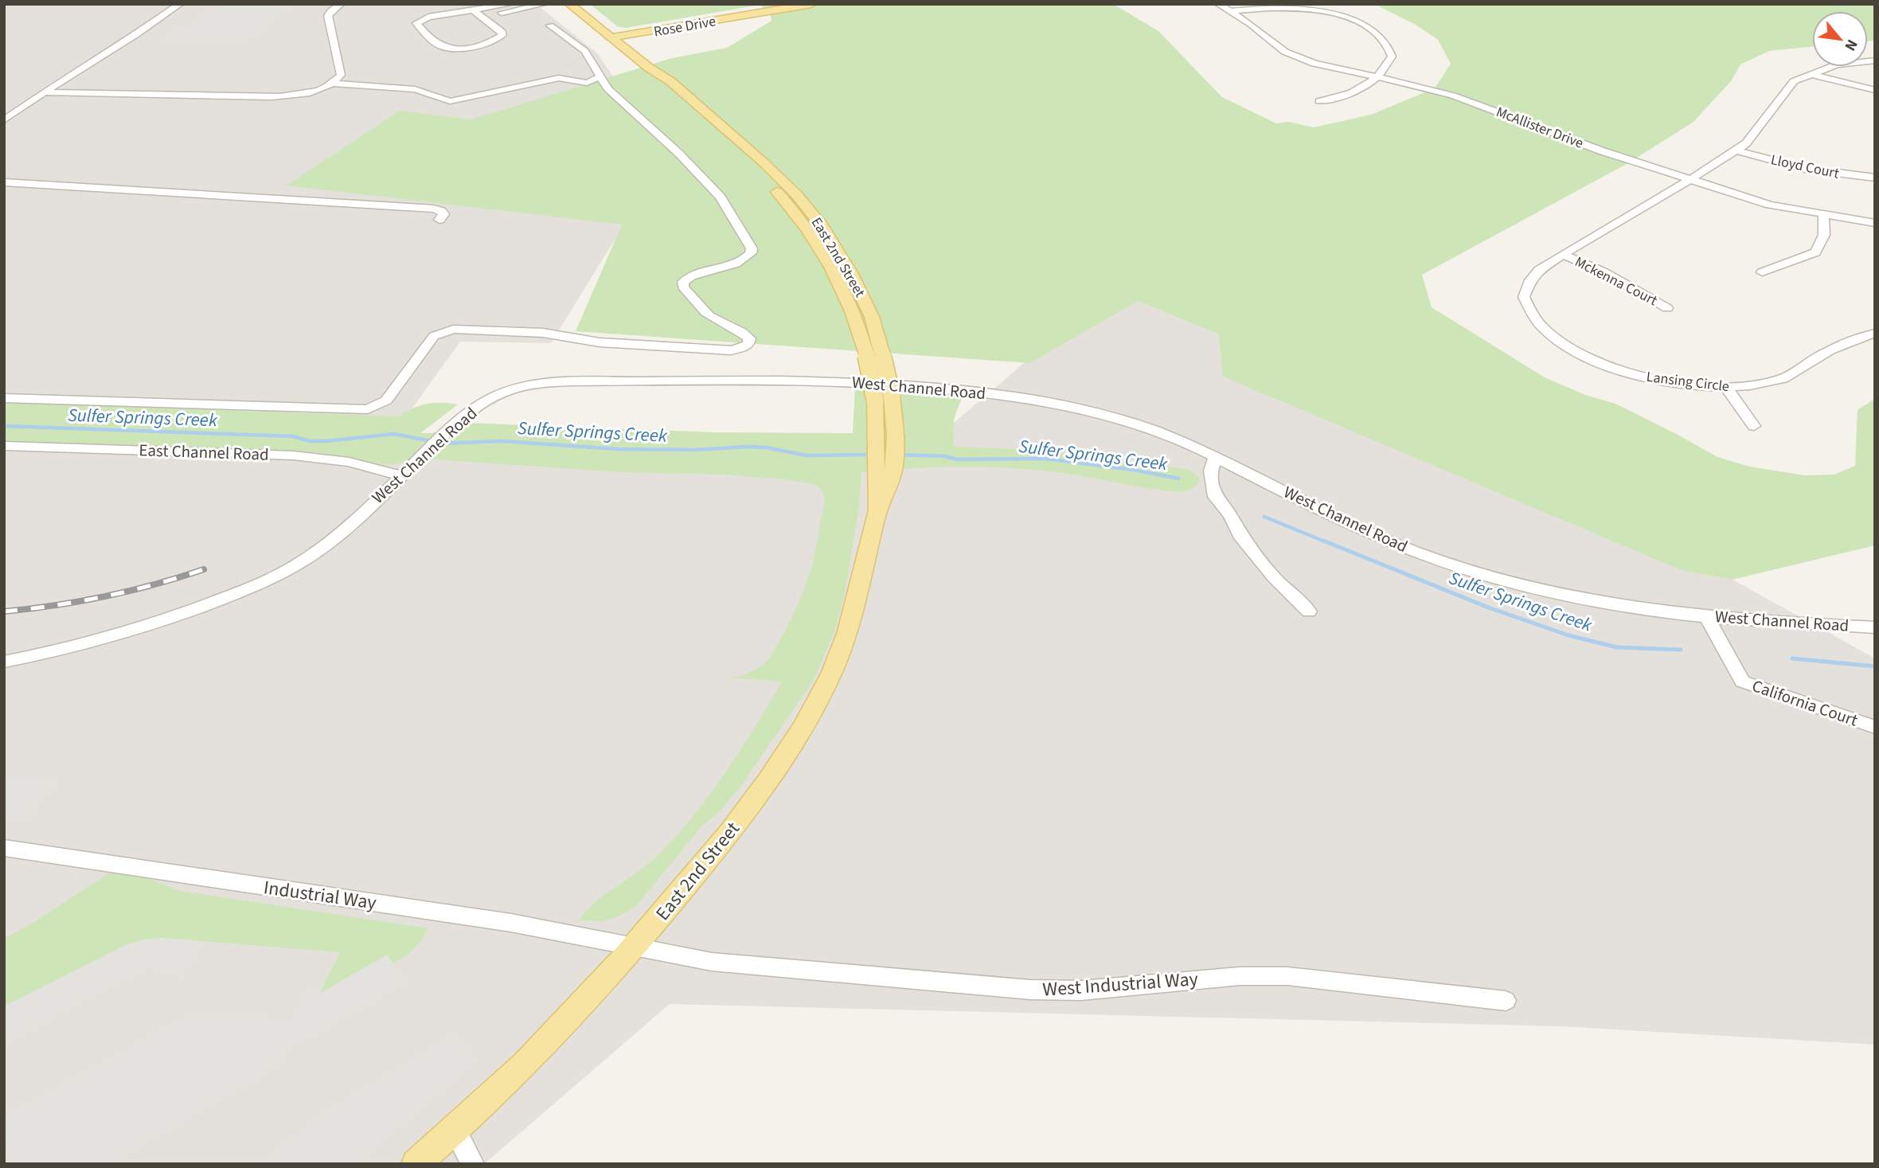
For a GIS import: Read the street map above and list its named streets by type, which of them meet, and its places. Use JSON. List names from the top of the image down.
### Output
{
  "streets": {
    "main road": ["Rose Drive", "East 2nd Street"],
    "street": [
      "McAllister Drive",
      "Lloyd Court",
      "Mckenna Court",
      "Lansing Circle",
      "West Channel Road",
      "East Channel Road",
      "California Court",
      "Industrial Way",
      "West Industrial Way"
    ]
  },
  "crossings": [
    ["Rose Drive", "East 2nd Street"],
    ["McAllister Drive", "Lansing Circle"],
    ["Lloyd Court", "Lansing Circle"],
    ["East 2nd Street", "Industrial Way"],
    ["East 2nd Street", "West Industrial Way"],
    ["Mckenna Court", "Lansing Circle"],
    ["West Channel Road", "East Channel Road"],
    ["West Channel Road", "California Court"],
    ["Industrial Way", "West Industrial Way"]
  ],
  "water": ["Sulfer Springs Creek"],
  "north": "bottom right"
}
